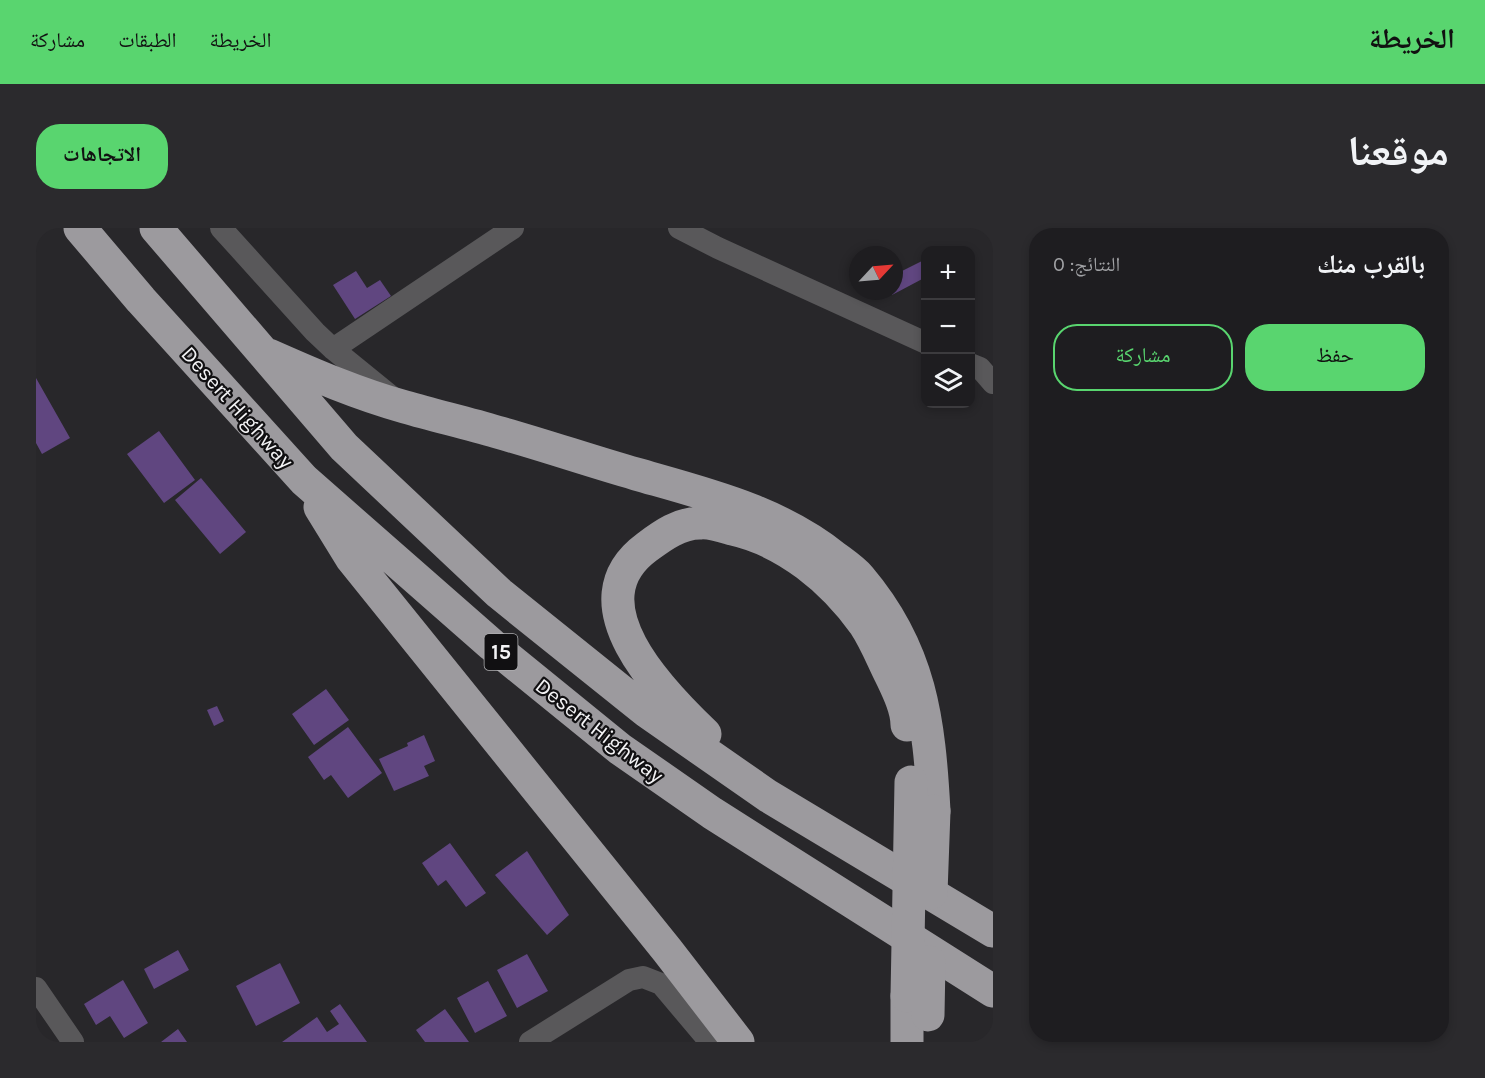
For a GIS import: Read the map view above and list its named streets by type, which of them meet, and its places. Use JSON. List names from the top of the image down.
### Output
{
  "streets": {
    "highway": ["Desert Highway", "15"]
  },
  "north": "top right",
  "page": {
    "header": "الخريطة",
    "nav": ["الخريطة", "الطبقات", "مشاركة"],
    "title": "موقعنا",
    "buttons": [
      "الاتجاهات",
      ["حفظ", "مشاركة"]
    ],
    "heading": ["بالقرب منك", "النتائج: 0"],
    "map_buttons": ["+", "−"]
  }
}
